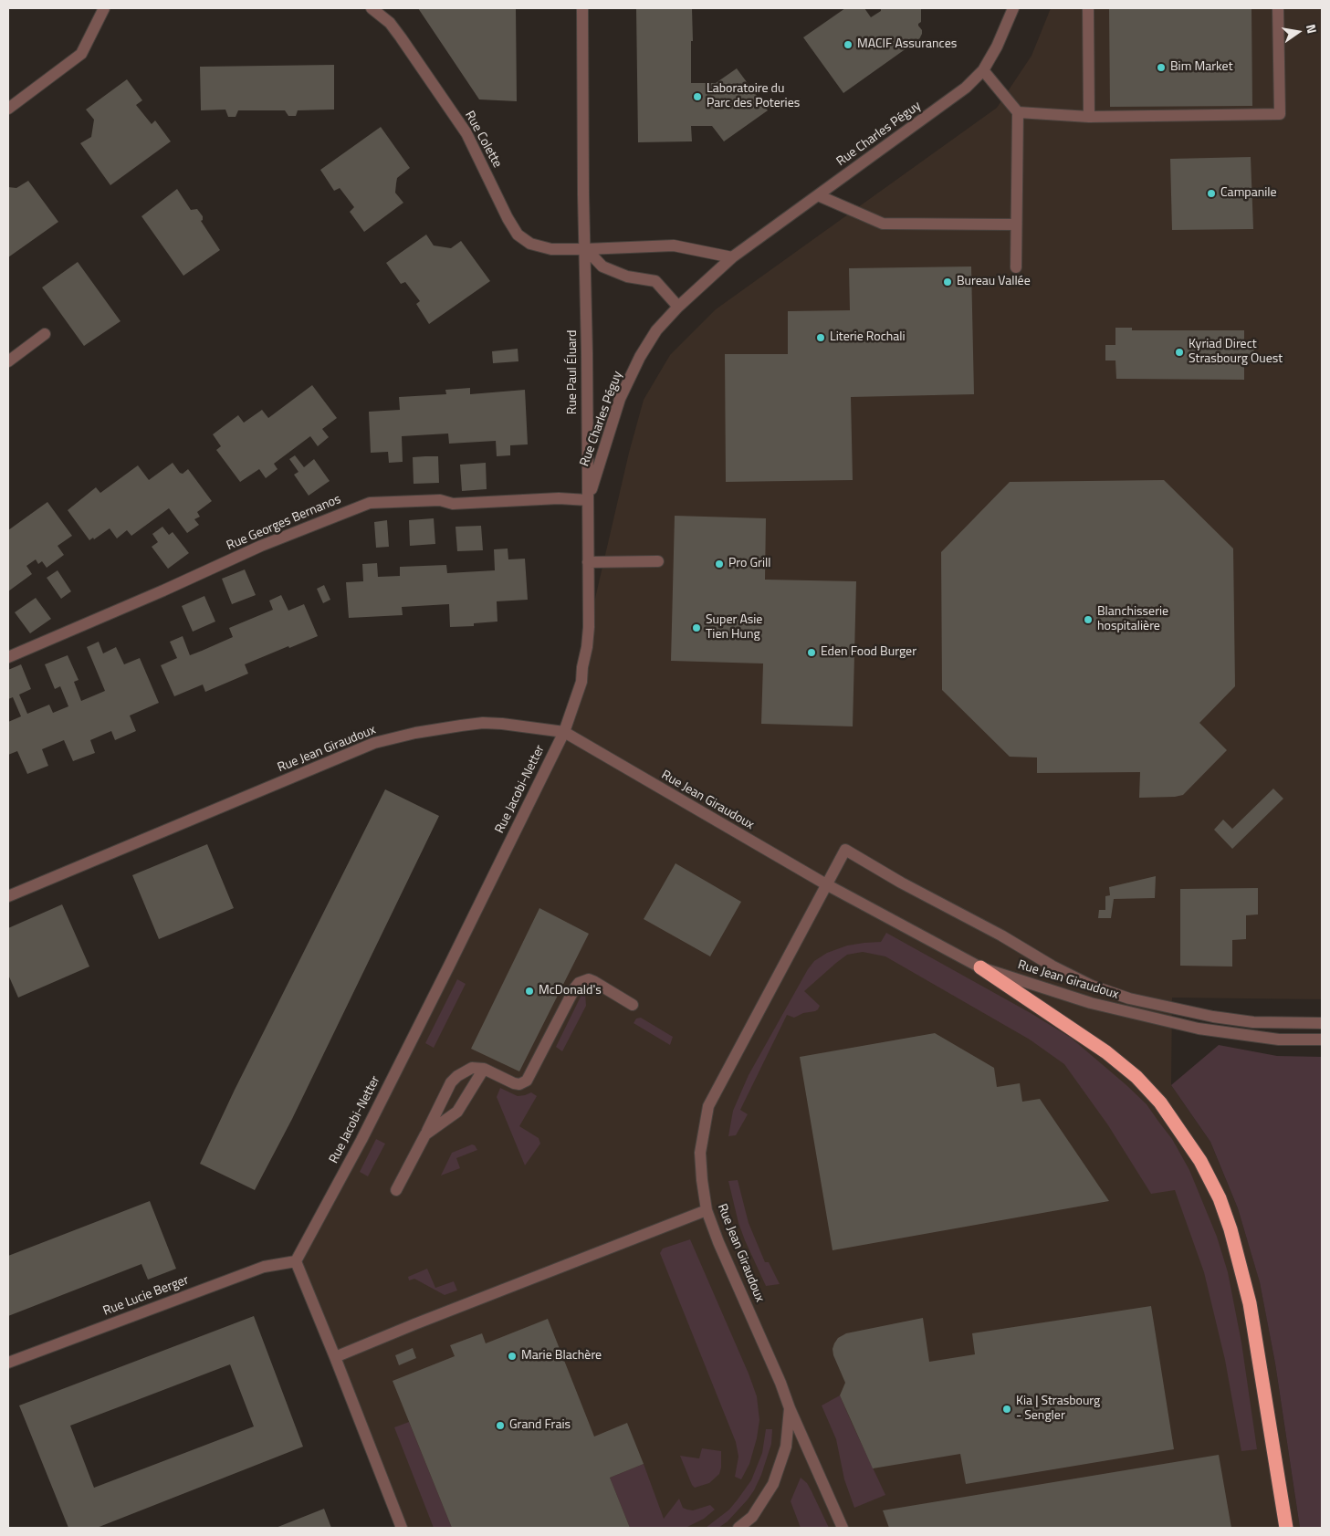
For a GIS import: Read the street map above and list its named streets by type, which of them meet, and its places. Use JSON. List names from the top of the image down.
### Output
{
  "streets": {
    "street": [
      "Rue Charles Péguy",
      "Rue Colette",
      "Rue Paul Éluard",
      "Rue Georges Bernanos",
      "Rue Jean Giraudoux",
      "Rue Jacobi-Netter",
      "Rue Lucie Berger"
    ]
  },
  "crossings": [
    ["Rue Charles Péguy", "Rue Paul Éluard"],
    ["Rue Charles Péguy", "Rue Georges Bernanos"],
    ["Rue Colette", "Rue Paul Éluard"],
    ["Rue Paul Éluard", "Rue Georges Bernanos"],
    ["Rue Paul Éluard", "Rue Jean Giraudoux"],
    ["Rue Paul Éluard", "Rue Jacobi-Netter"],
    ["Rue Jean Giraudoux", "Rue Jacobi-Netter"],
    ["Rue Jacobi-Netter", "Rue Lucie Berger"]
  ],
  "places": [
    "MACIF Assurances",
    "Bim Market",
    "Laboratoire du Parc des Poteries",
    "Campanile",
    "Bureau Vallée",
    "Literie Rochali",
    "Kyriad Direct Strasbourg Ouest",
    "Pro Grill",
    "Blanchisserie hospitalière",
    "Super Asie Tien Hung",
    "Eden Food Burger",
    "McDonald's",
    "Marie Blachère",
    "Kia | Strasbourg - Sengler",
    "Grand Frais"
  ],
  "north": "right"
}
